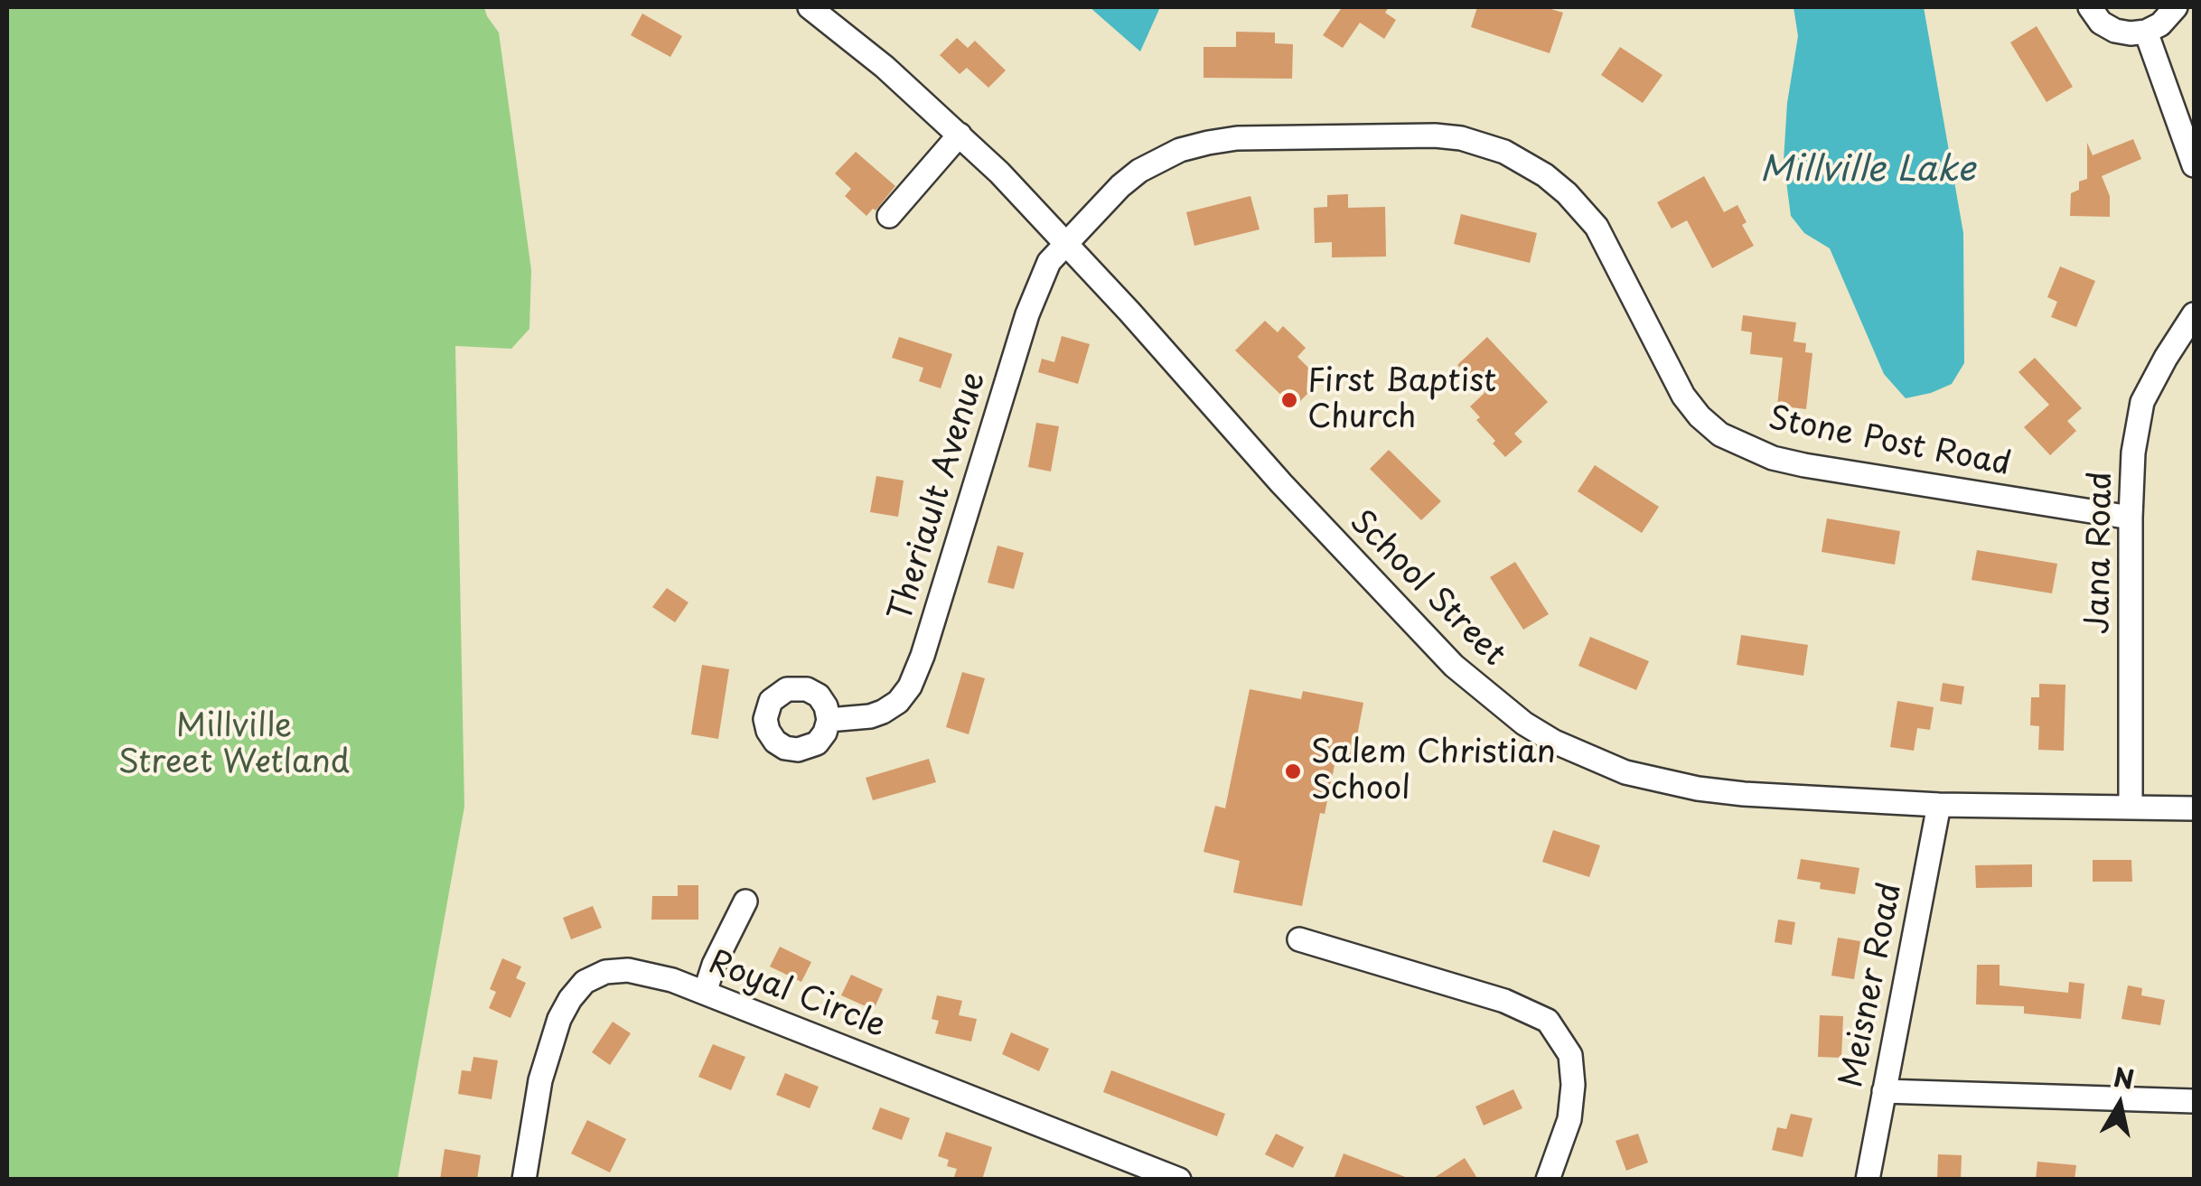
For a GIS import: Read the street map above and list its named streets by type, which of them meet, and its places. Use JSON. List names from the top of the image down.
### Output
{
  "streets": {
    "street": [
      "Stone Post Road",
      "Theriault Avenue",
      "Jana Road",
      "School Street",
      "Meisner Road",
      "Royal Circle"
    ]
  },
  "crossings": [
    ["Stone Post Road", "Theriault Avenue"],
    ["Stone Post Road", "Jana Road"],
    ["Stone Post Road", "School Street"],
    ["Theriault Avenue", "School Street"],
    ["Jana Road", "School Street"],
    ["School Street", "Meisner Road"]
  ],
  "water": ["Millville Lake"],
  "parks": ["Millville Street Wetland"],
  "places": ["First Baptist Church", "Salem Christian School"],
  "north": "top"
}
